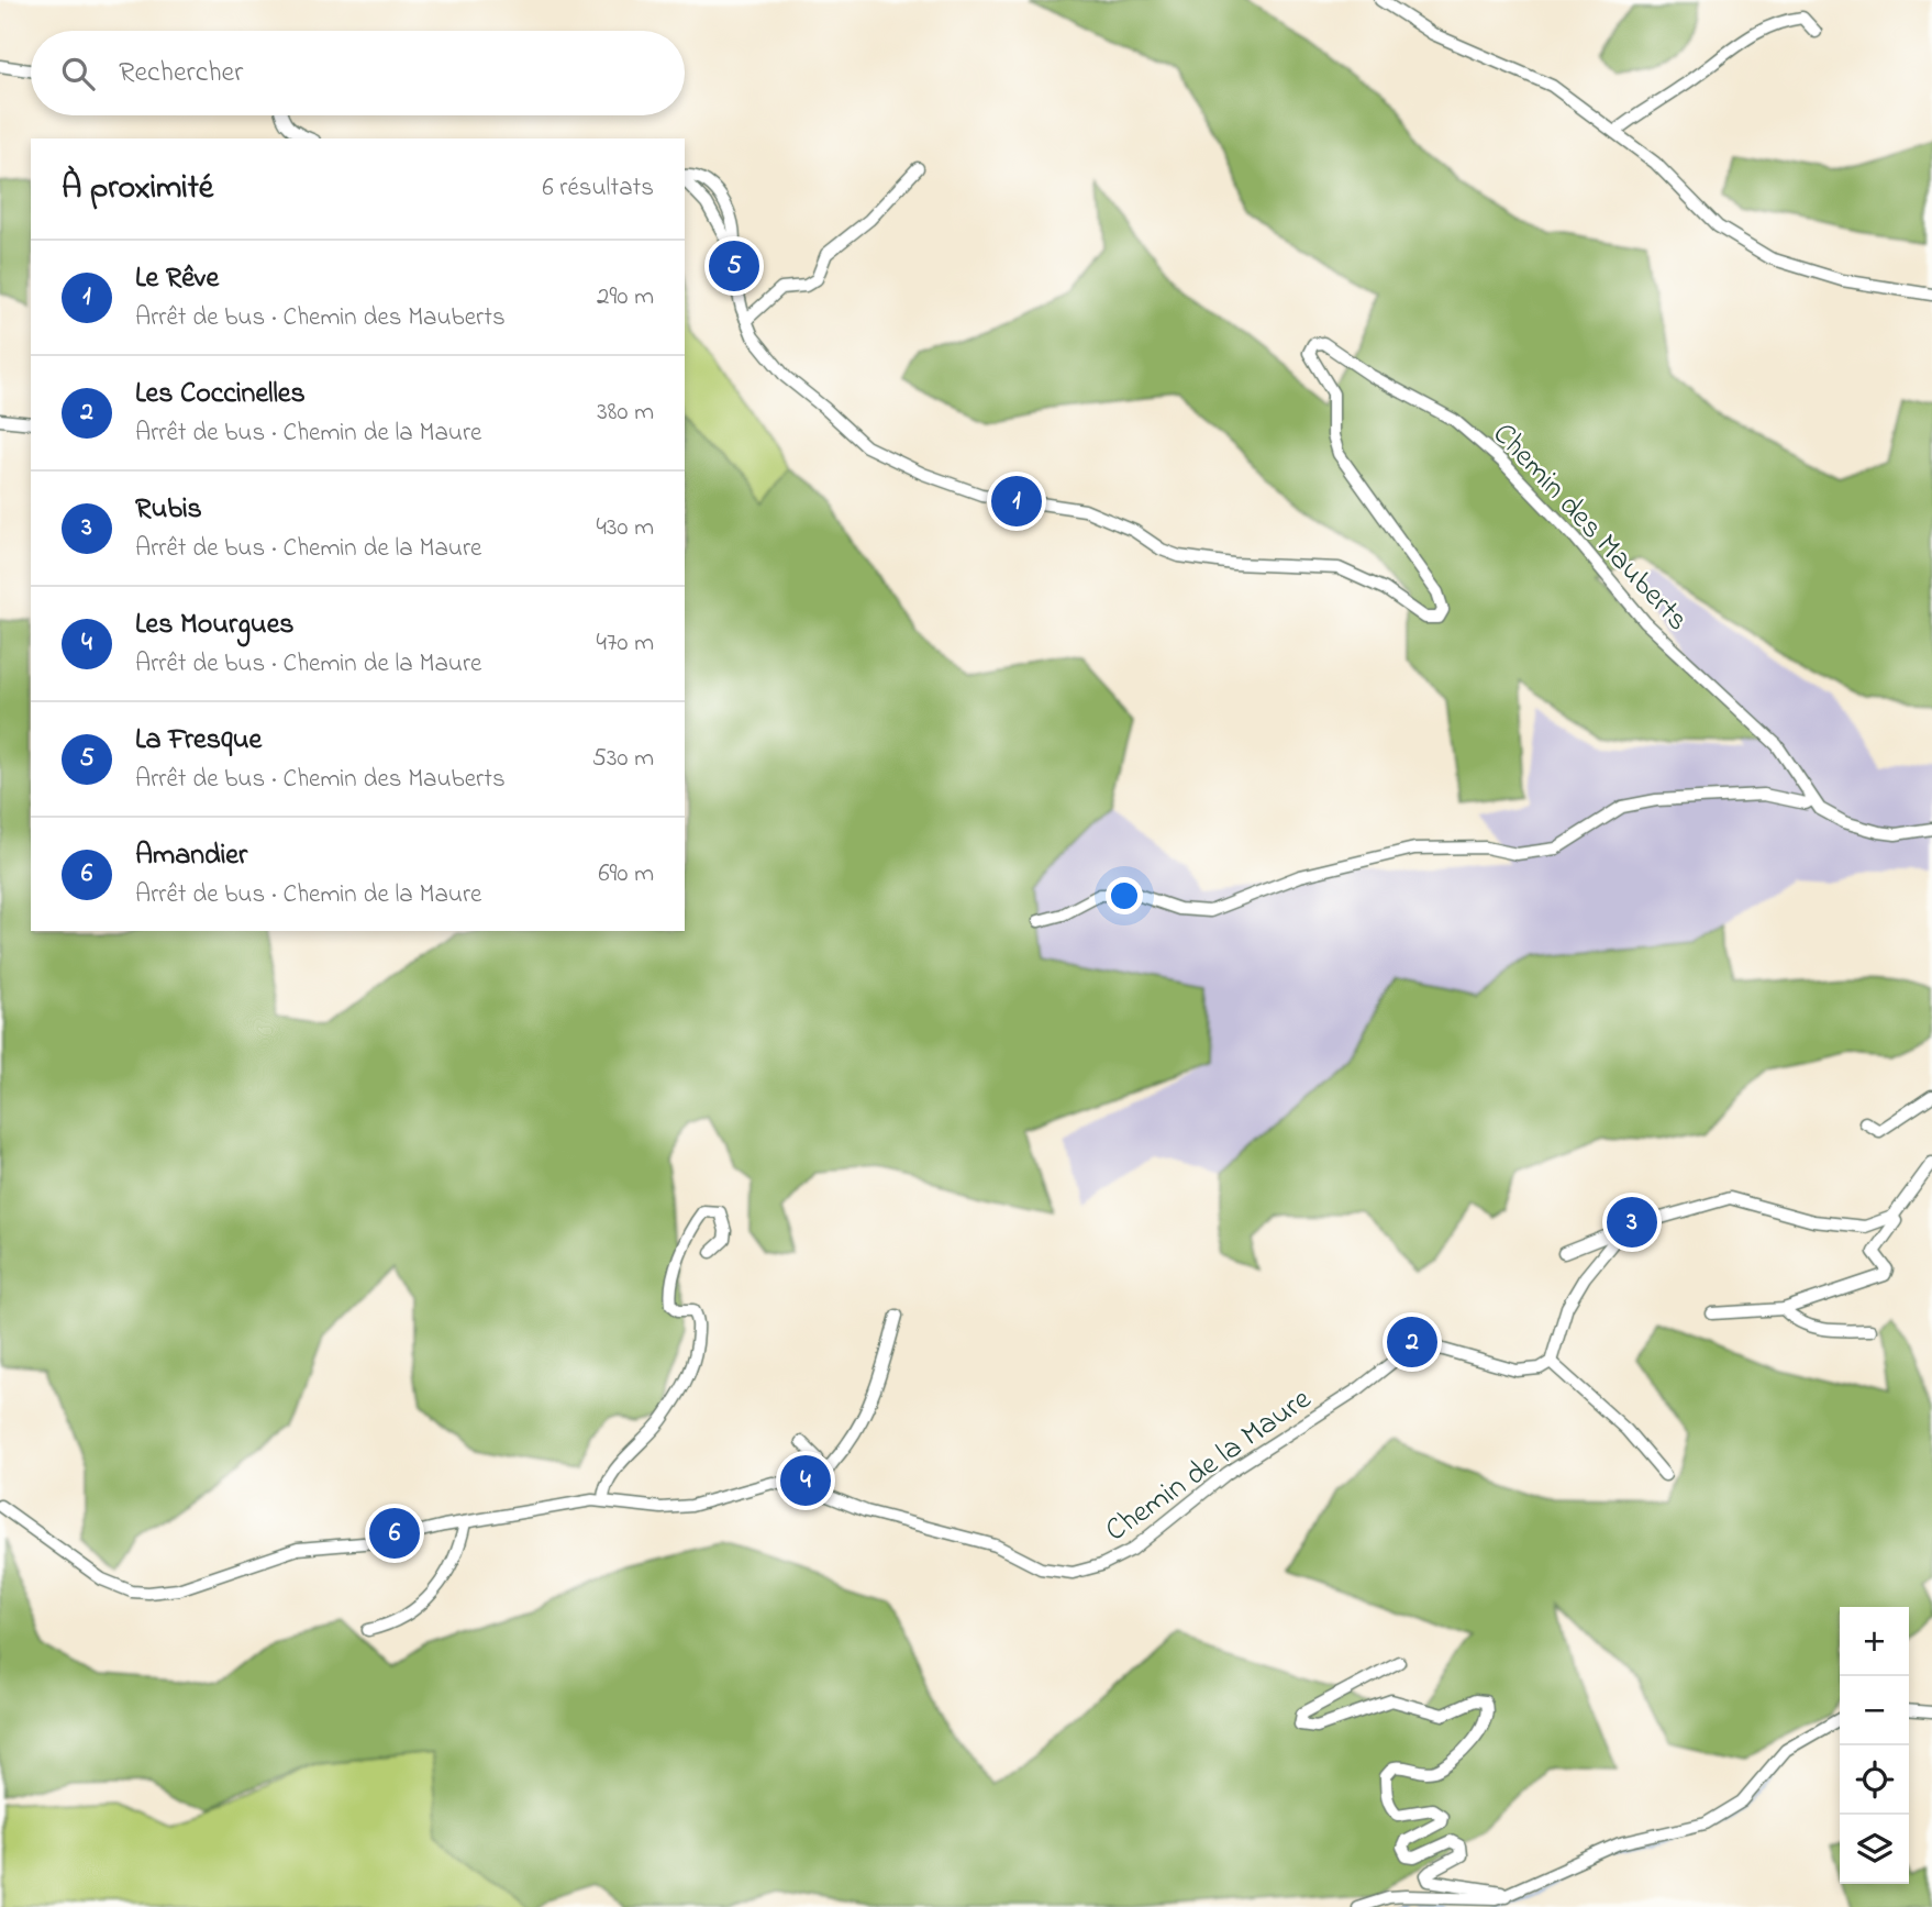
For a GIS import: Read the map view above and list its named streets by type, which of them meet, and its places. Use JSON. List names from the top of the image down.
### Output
{
  "streets": {
    "street": ["Chemin des Mauberts", "Chemin de la Maure"]
  },
  "page": {
    "search": "Rechercher",
    "heading": ["À proximité", "6 résultats"],
    "pins": [
      "5",
      "1",
      "3",
      "2",
      "4",
      "6"
    ],
    "list": [
      {
        "mark": "1",
        "name": "Le Rêve",
        "note": "Arrêt de bus · Chemin des Mauberts",
        "value": "290 m"
      },
      {
        "mark": "2",
        "name": "Les Coccinelles",
        "note": "Arrêt de bus · Chemin de la Maure",
        "value": "380 m"
      },
      {
        "mark": "3",
        "name": "Rubis",
        "note": "Arrêt de bus · Chemin de la Maure",
        "value": "430 m"
      },
      {
        "mark": "4",
        "name": "Les Mourgues",
        "note": "Arrêt de bus · Chemin de la Maure",
        "value": "470 m"
      },
      {
        "mark": "5",
        "name": "La Fresque",
        "note": "Arrêt de bus · Chemin des Mauberts",
        "value": "530 m"
      },
      {
        "mark": "6",
        "name": "Amandier",
        "note": "Arrêt de bus · Chemin de la Maure",
        "value": "690 m"
      }
    ],
    "map_buttons": ["+", "−"]
  }
}
